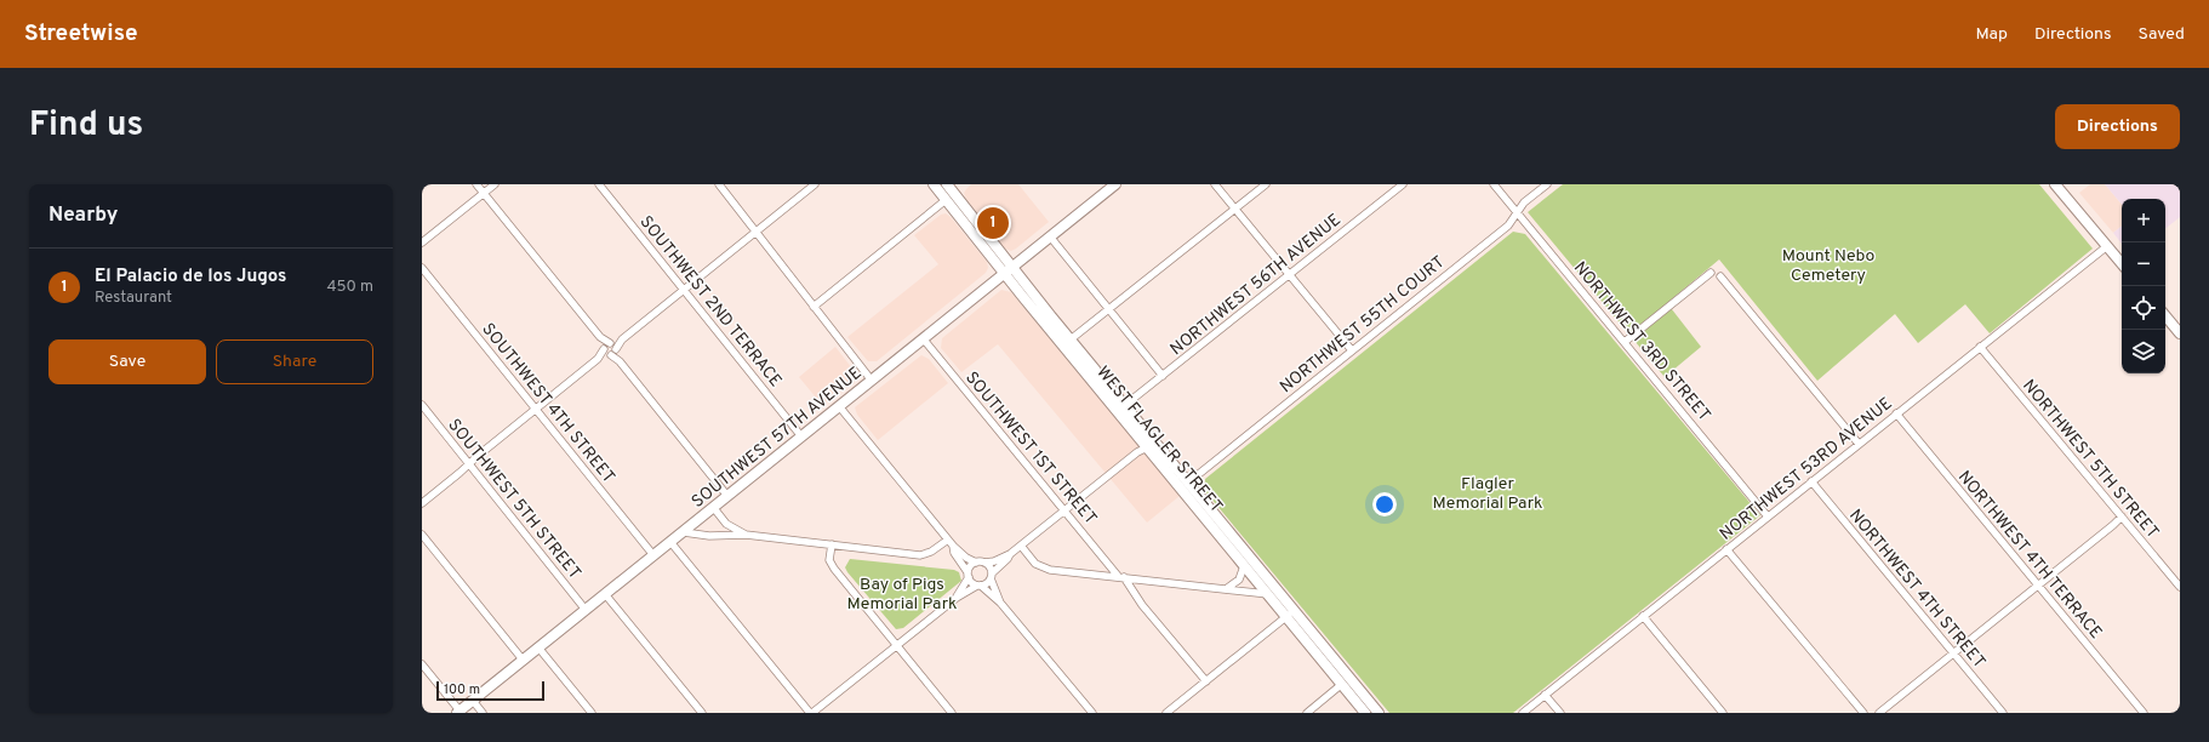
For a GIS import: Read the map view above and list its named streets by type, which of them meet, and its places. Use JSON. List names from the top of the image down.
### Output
{
  "streets": {
    "main road": ["SOUTHWEST 57TH AVENUE", "WEST FLAGLER STREET"],
    "street": [
      "NORTHWEST 56TH AVENUE",
      "SOUTHWEST 2ND TERRACE",
      "NORTHWEST 55TH COURT",
      "NORTHWEST 3RD STREET",
      "SOUTHWEST 4TH STREET",
      "SOUTHWEST 1ST STREET",
      "NORTHWEST 5TH STREET",
      "NORTHWEST 53RD AVENUE",
      "SOUTHWEST 5TH STREET",
      "NORTHWEST 4TH TERRACE",
      "NORTHWEST 4TH STREET"
    ]
  },
  "crossings": [
    ["NORTHWEST 56TH AVENUE", "WEST FLAGLER STREET"],
    ["SOUTHWEST 2ND TERRACE", "SOUTHWEST 57TH AVENUE"],
    ["NORTHWEST 55TH COURT", "NORTHWEST 3RD STREET"],
    ["NORTHWEST 55TH COURT", "WEST FLAGLER STREET"],
    ["NORTHWEST 3RD STREET", "NORTHWEST 53RD AVENUE"],
    ["SOUTHWEST 4TH STREET", "SOUTHWEST 57TH AVENUE"],
    ["SOUTHWEST 57TH AVENUE", "WEST FLAGLER STREET"],
    ["SOUTHWEST 57TH AVENUE", "SOUTHWEST 1ST STREET"],
    ["SOUTHWEST 57TH AVENUE", "SOUTHWEST 5TH STREET"],
    ["NORTHWEST 5TH STREET", "NORTHWEST 53RD AVENUE"],
    ["NORTHWEST 53RD AVENUE", "NORTHWEST 4TH TERRACE"],
    ["NORTHWEST 53RD AVENUE", "NORTHWEST 4TH STREET"]
  ],
  "parks": ["Mount Nebo Cemetery", "Flagler Memorial Park", "Bay of Pigs Memorial Park"],
  "scale_bar": "100 m",
  "page": {
    "header": "Streetwise",
    "nav": ["Map", "Directions", "Saved"],
    "title": "Find us",
    "buttons": [
      "Directions",
      ["Save", "Share"]
    ],
    "heading": "Nearby",
    "map_buttons": ["+", "−"],
    "pins": "1",
    "list": [
      {
        "mark": "1",
        "name": "El Palacio de los Jugos",
        "note": "Restaurant",
        "value": "450 m"
      }
    ],
    "scale": "100 m"
  }
}
